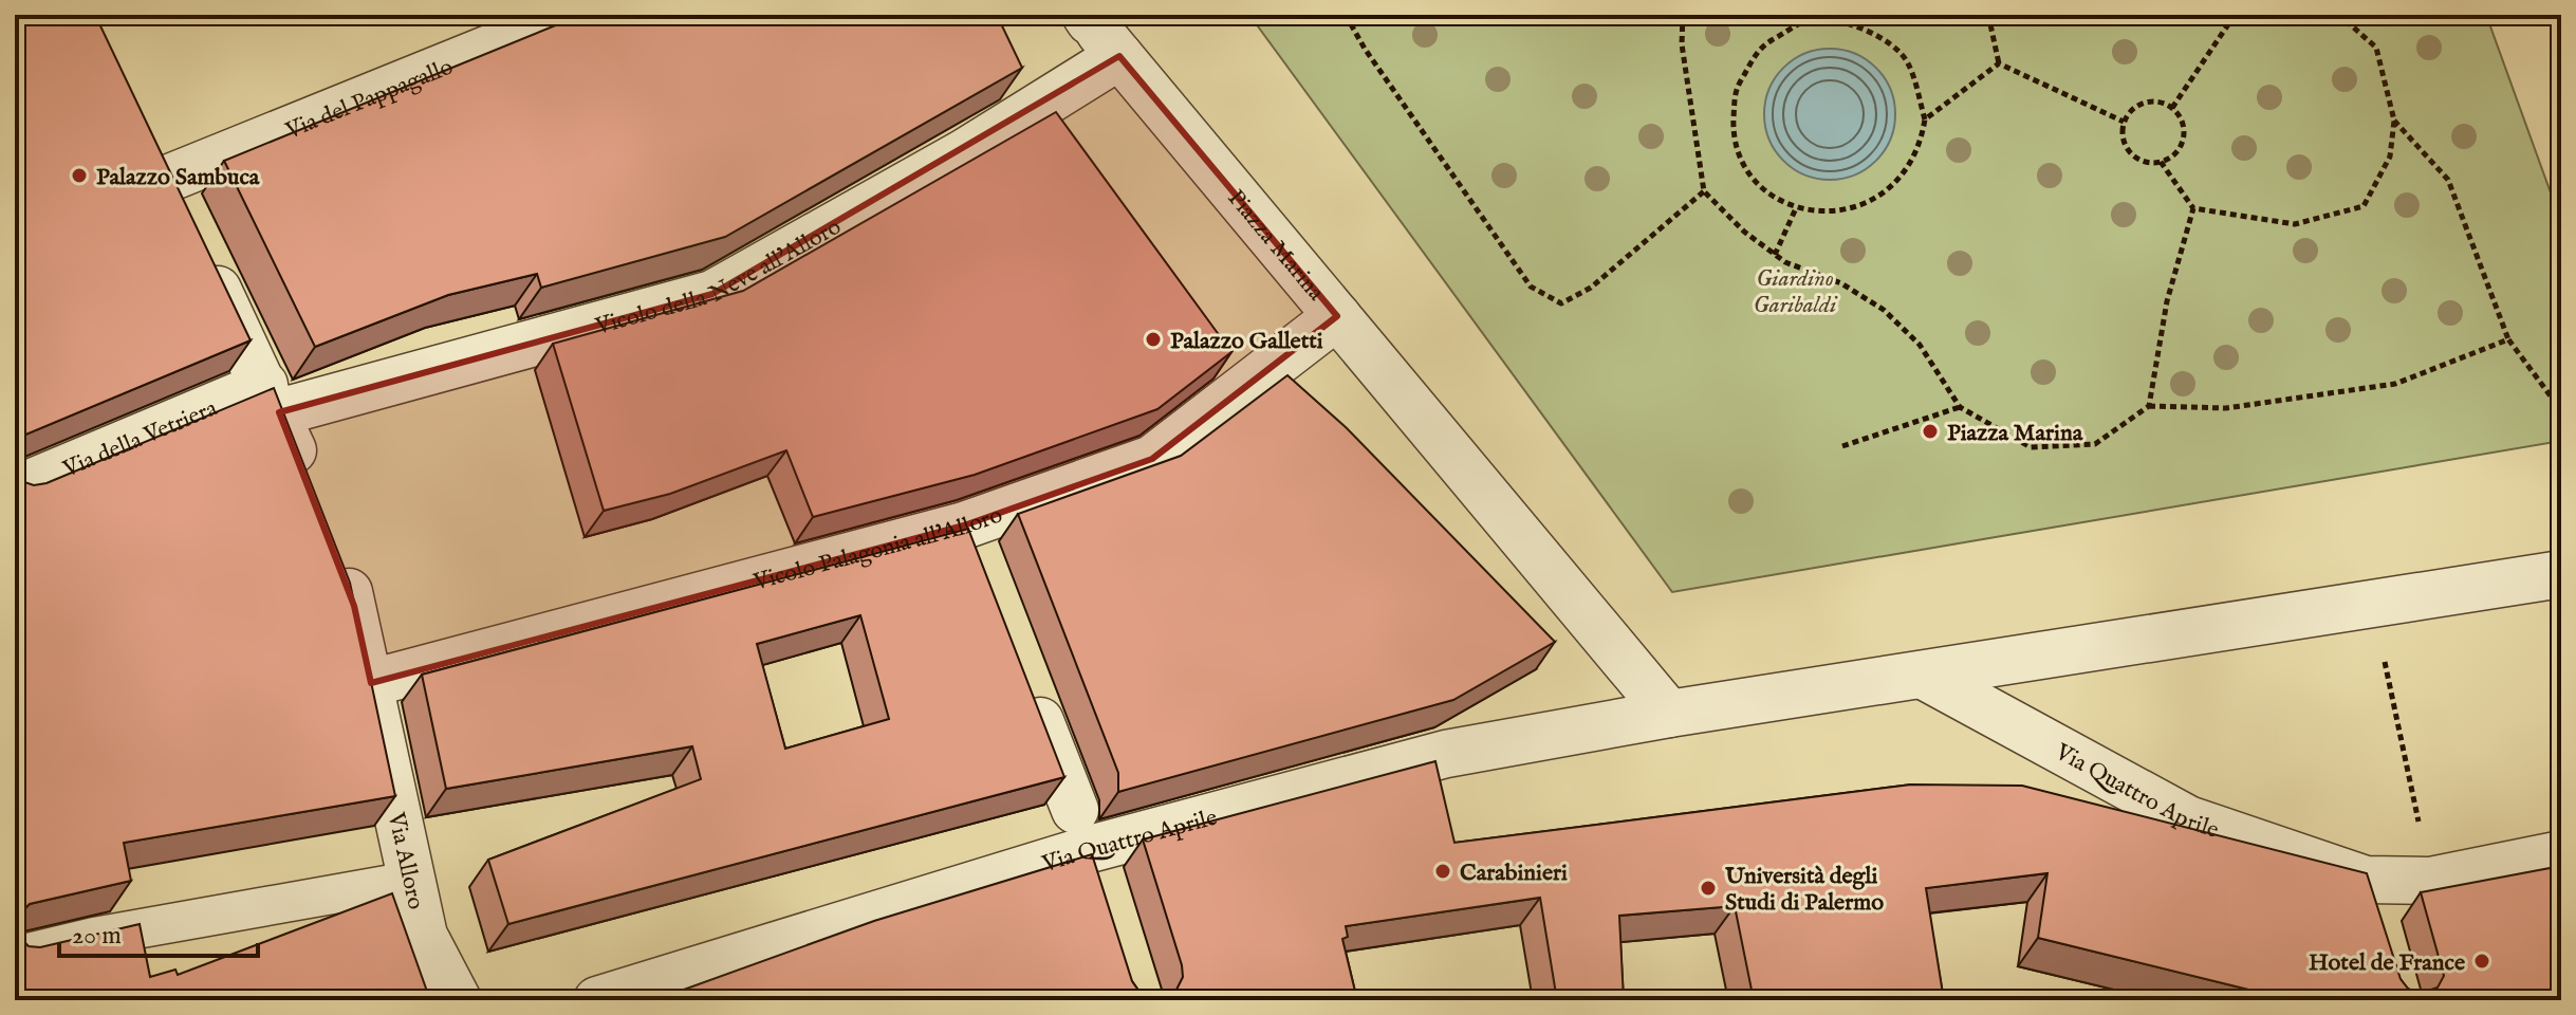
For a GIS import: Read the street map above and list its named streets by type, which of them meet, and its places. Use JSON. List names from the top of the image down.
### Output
{
  "streets": {
    "street": [
      "Via del Pappagallo",
      "Piazza Marina",
      "Vicolo della Neve all'Alloro",
      "Via della Vetriera",
      "Vicolo Palagonia all'Alloro",
      "Via Quattro Aprile",
      "Via Alloro"
    ]
  },
  "crossings": [
    ["Piazza Marina", "Vicolo della Neve all'Alloro"],
    ["Piazza Marina", "Vicolo Palagonia all'Alloro"],
    ["Piazza Marina", "Via Quattro Aprile"],
    ["Vicolo della Neve all'Alloro", "Via della Vetriera"],
    ["Vicolo Palagonia all'Alloro", "Via Alloro"]
  ],
  "parks": ["Giardino Garibaldi"],
  "places": [
    "Palazzo Sambuca",
    "Palazzo Galletti",
    "Piazza Marina",
    "Carabinieri",
    "Università degli Studi di Palermo",
    "Hotel de France"
  ],
  "scale_bar": "20 m"
}
